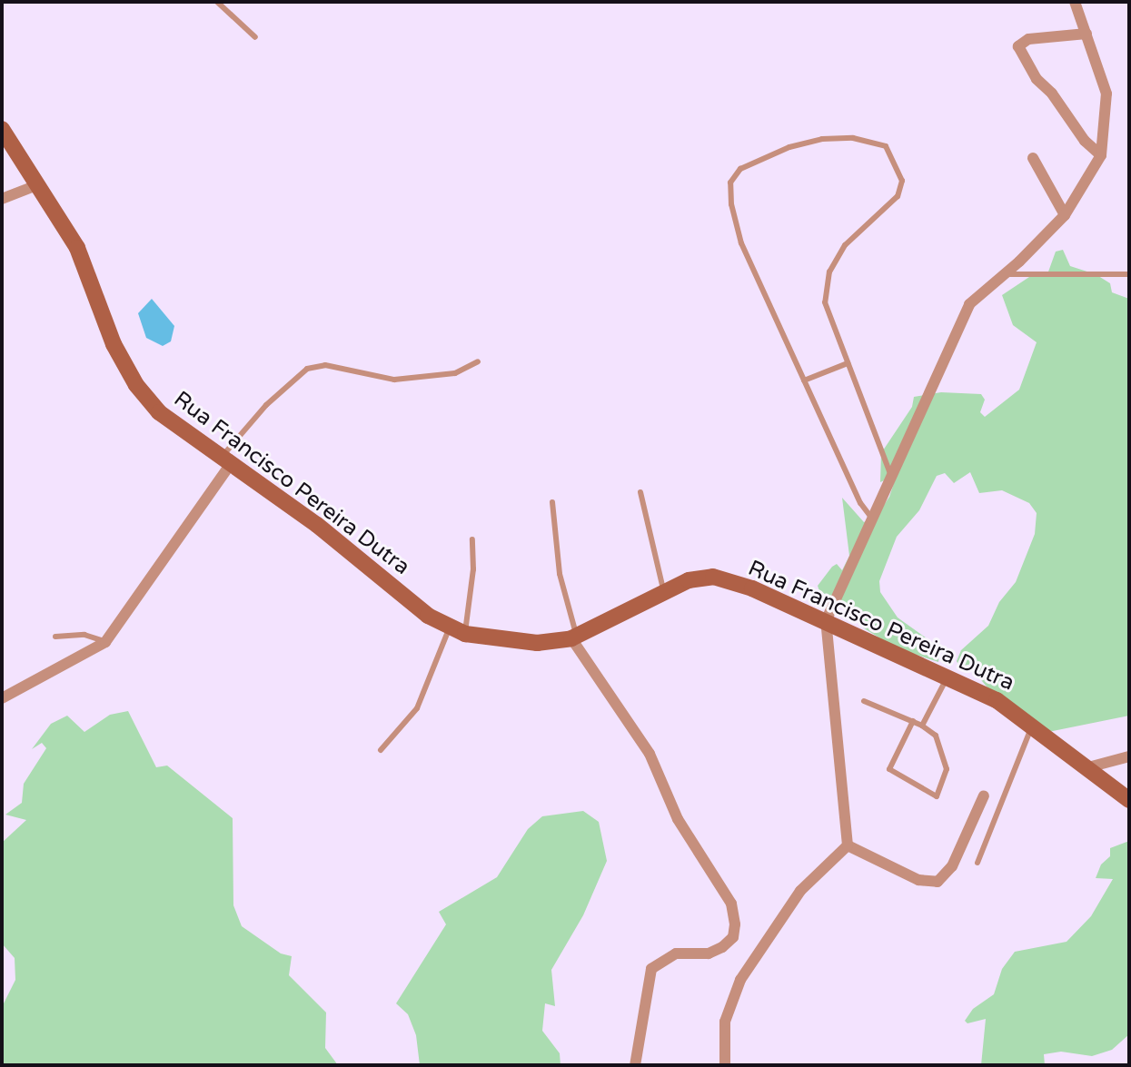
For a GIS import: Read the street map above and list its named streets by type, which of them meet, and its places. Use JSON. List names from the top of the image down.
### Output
{
  "streets": {
    "main road": ["Rua Francisco Pereira Dutra"]
  }
}
